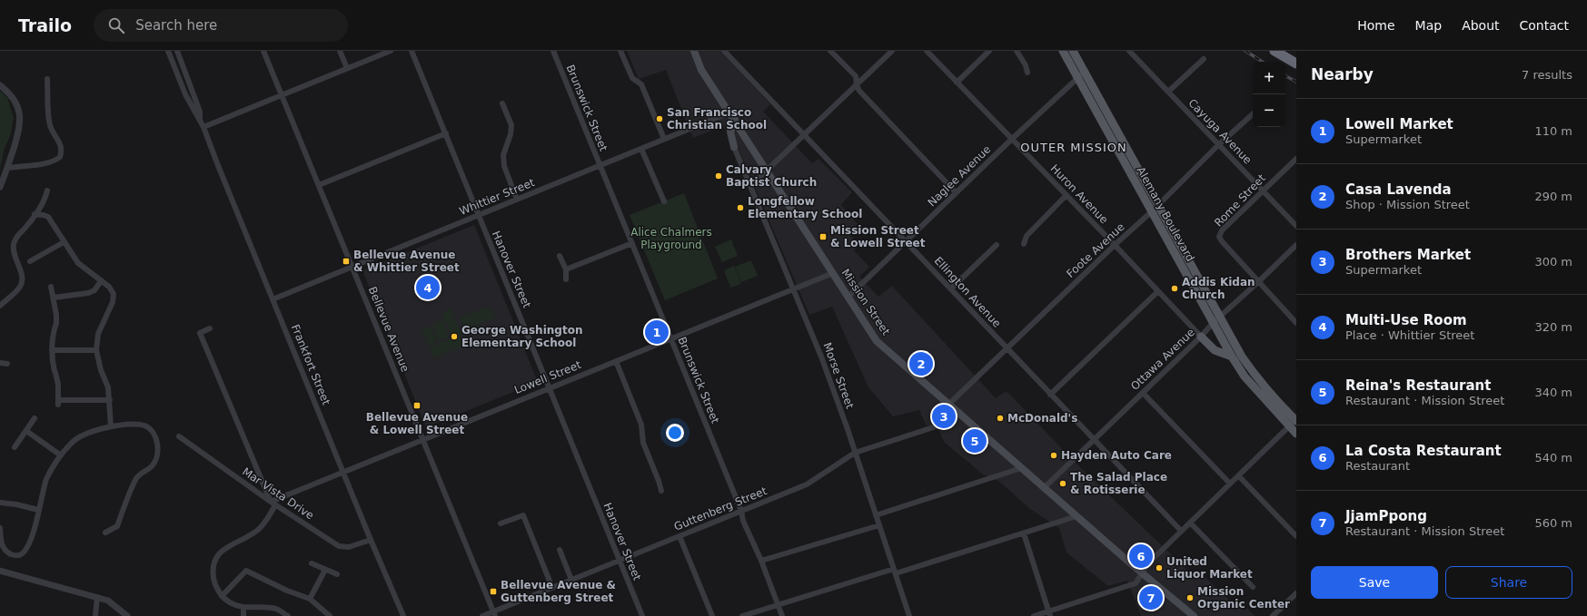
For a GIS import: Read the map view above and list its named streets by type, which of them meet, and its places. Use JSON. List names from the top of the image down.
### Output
{
  "streets": {
    "main road": ["Alemany Boulevard", "Mission Street"],
    "street": [
      "Brunswick Street",
      "Cayuga Avenue",
      "Naglee Avenue",
      "Huron Avenue",
      "Whittier Street",
      "Rome Street",
      "Foote Avenue",
      "Hanover Street",
      "Ellington Avenue",
      "Bellevue Avenue",
      "Ottawa Avenue",
      "Frankfort Street",
      "Morse Street",
      "Lowell Street",
      "Mar Vista Drive",
      "Guttenberg Street"
    ]
  },
  "crossings": [
    ["Brunswick Street", "Whittier Street"],
    ["Brunswick Street", "Lowell Street"],
    ["Brunswick Street", "Guttenberg Street"],
    ["Cayuga Avenue", "Rome Street"],
    ["Cayuga Avenue", "Foote Avenue"],
    ["Naglee Avenue", "Huron Avenue"],
    ["Naglee Avenue", "Alemany Boulevard"],
    ["Naglee Avenue", "Ellington Avenue"],
    ["Naglee Avenue", "Mission Street"],
    ["Huron Avenue", "Foote Avenue"],
    ["Huron Avenue", "Ottawa Avenue"],
    ["Whittier Street", "Hanover Street"],
    ["Whittier Street", "Mission Street"],
    ["Whittier Street", "Bellevue Avenue"],
    ["Whittier Street", "Frankfort Street"],
    ["Rome Street", "Ottawa Avenue"],
    ["Alemany Boulevard", "Foote Avenue"],
    ["Alemany Boulevard", "Ottawa Avenue"],
    ["Foote Avenue", "Ellington Avenue"],
    ["Foote Avenue", "Mission Street"],
    ["Hanover Street", "Lowell Street"],
    ["Hanover Street", "Guttenberg Street"],
    ["Ellington Avenue", "Ottawa Avenue"],
    ["Mission Street", "Ottawa Avenue"],
    ["Mission Street", "Lowell Street"],
    ["Mission Street", "Guttenberg Street"],
    ["Bellevue Avenue", "Lowell Street"],
    ["Bellevue Avenue", "Guttenberg Street"],
    ["Frankfort Street", "Lowell Street"],
    ["Frankfort Street", "Mar Vista Drive"],
    ["Morse Street", "Lowell Street"],
    ["Morse Street", "Guttenberg Street"],
    ["Lowell Street", "Mar Vista Drive"]
  ],
  "districts": ["OUTER MISSION"],
  "parks": ["Alice Chalmers Playground"],
  "places": {
    "other": [
      "San Francisco Christian School",
      "Calvary Baptist Church",
      "Longfellow Elementary School",
      "Addis Kidan Church",
      "George Washington Elementary School",
      "McDonald's",
      "Hayden Auto Care",
      "The Salad Place & Rotisserie",
      "United Liquor Market",
      "Mission Organic Center"
    ],
    "transit": [
      "Mission Street & Lowell Street",
      "Bellevue Avenue & Whittier Street",
      "Bellevue Avenue & Lowell Street",
      "Bellevue Avenue & Guttenberg Street"
    ]
  },
  "page": {
    "header": "Trailo",
    "search": "Search here",
    "nav": [
      "Home",
      "Map",
      "About",
      "Contact"
    ],
    "heading": ["Nearby", "7 results"],
    "map_buttons": ["+", "−"],
    "list": [
      {
        "mark": "1",
        "name": "Lowell Market",
        "note": "Supermarket",
        "value": "110 m"
      },
      {
        "mark": "2",
        "name": "Casa Lavenda",
        "note": "Shop · Mission Street",
        "value": "290 m"
      },
      {
        "mark": "3",
        "name": "Brothers Market",
        "note": "Supermarket",
        "value": "300 m"
      },
      {
        "mark": "4",
        "name": "Multi-Use Room",
        "note": "Place · Whittier Street",
        "value": "320 m"
      },
      {
        "mark": "5",
        "name": "Reina's Restaurant",
        "note": "Restaurant · Mission Street",
        "value": "340 m"
      },
      {
        "mark": "6",
        "name": "La Costa Restaurant",
        "note": "Restaurant",
        "value": "540 m"
      },
      {
        "mark": "7",
        "name": "JjamPpong",
        "note": "Restaurant · Mission Street",
        "value": "560 m"
      }
    ],
    "pins": [
      "4",
      "1",
      "2",
      "3",
      "5",
      "6",
      "7"
    ],
    "buttons": ["Save", "Share"]
  }
}
